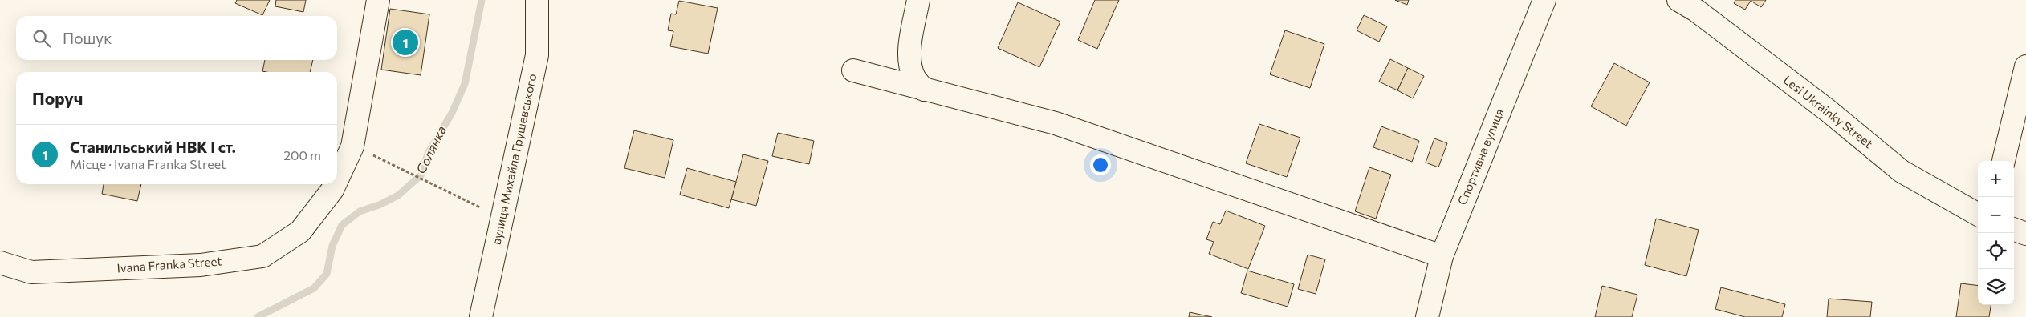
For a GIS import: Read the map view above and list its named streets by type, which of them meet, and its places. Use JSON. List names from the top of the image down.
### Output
{
  "streets": {
    "street": [
      "Lesi Ukrainky Street",
      "Спортивна вулиця",
      "вулиця Михайла Грушевського",
      "Ivana Franka Street"
    ]
  },
  "water": ["Солянка"],
  "page": {
    "search": "Пошук",
    "pins": "1",
    "heading": "Поруч",
    "list": [
      {
        "mark": "1",
        "name": "Станильський НВК І ст.",
        "note": "Місце · Ivana Franka Street",
        "value": "200 m"
      }
    ],
    "map_buttons": ["+", "−"]
  }
}
